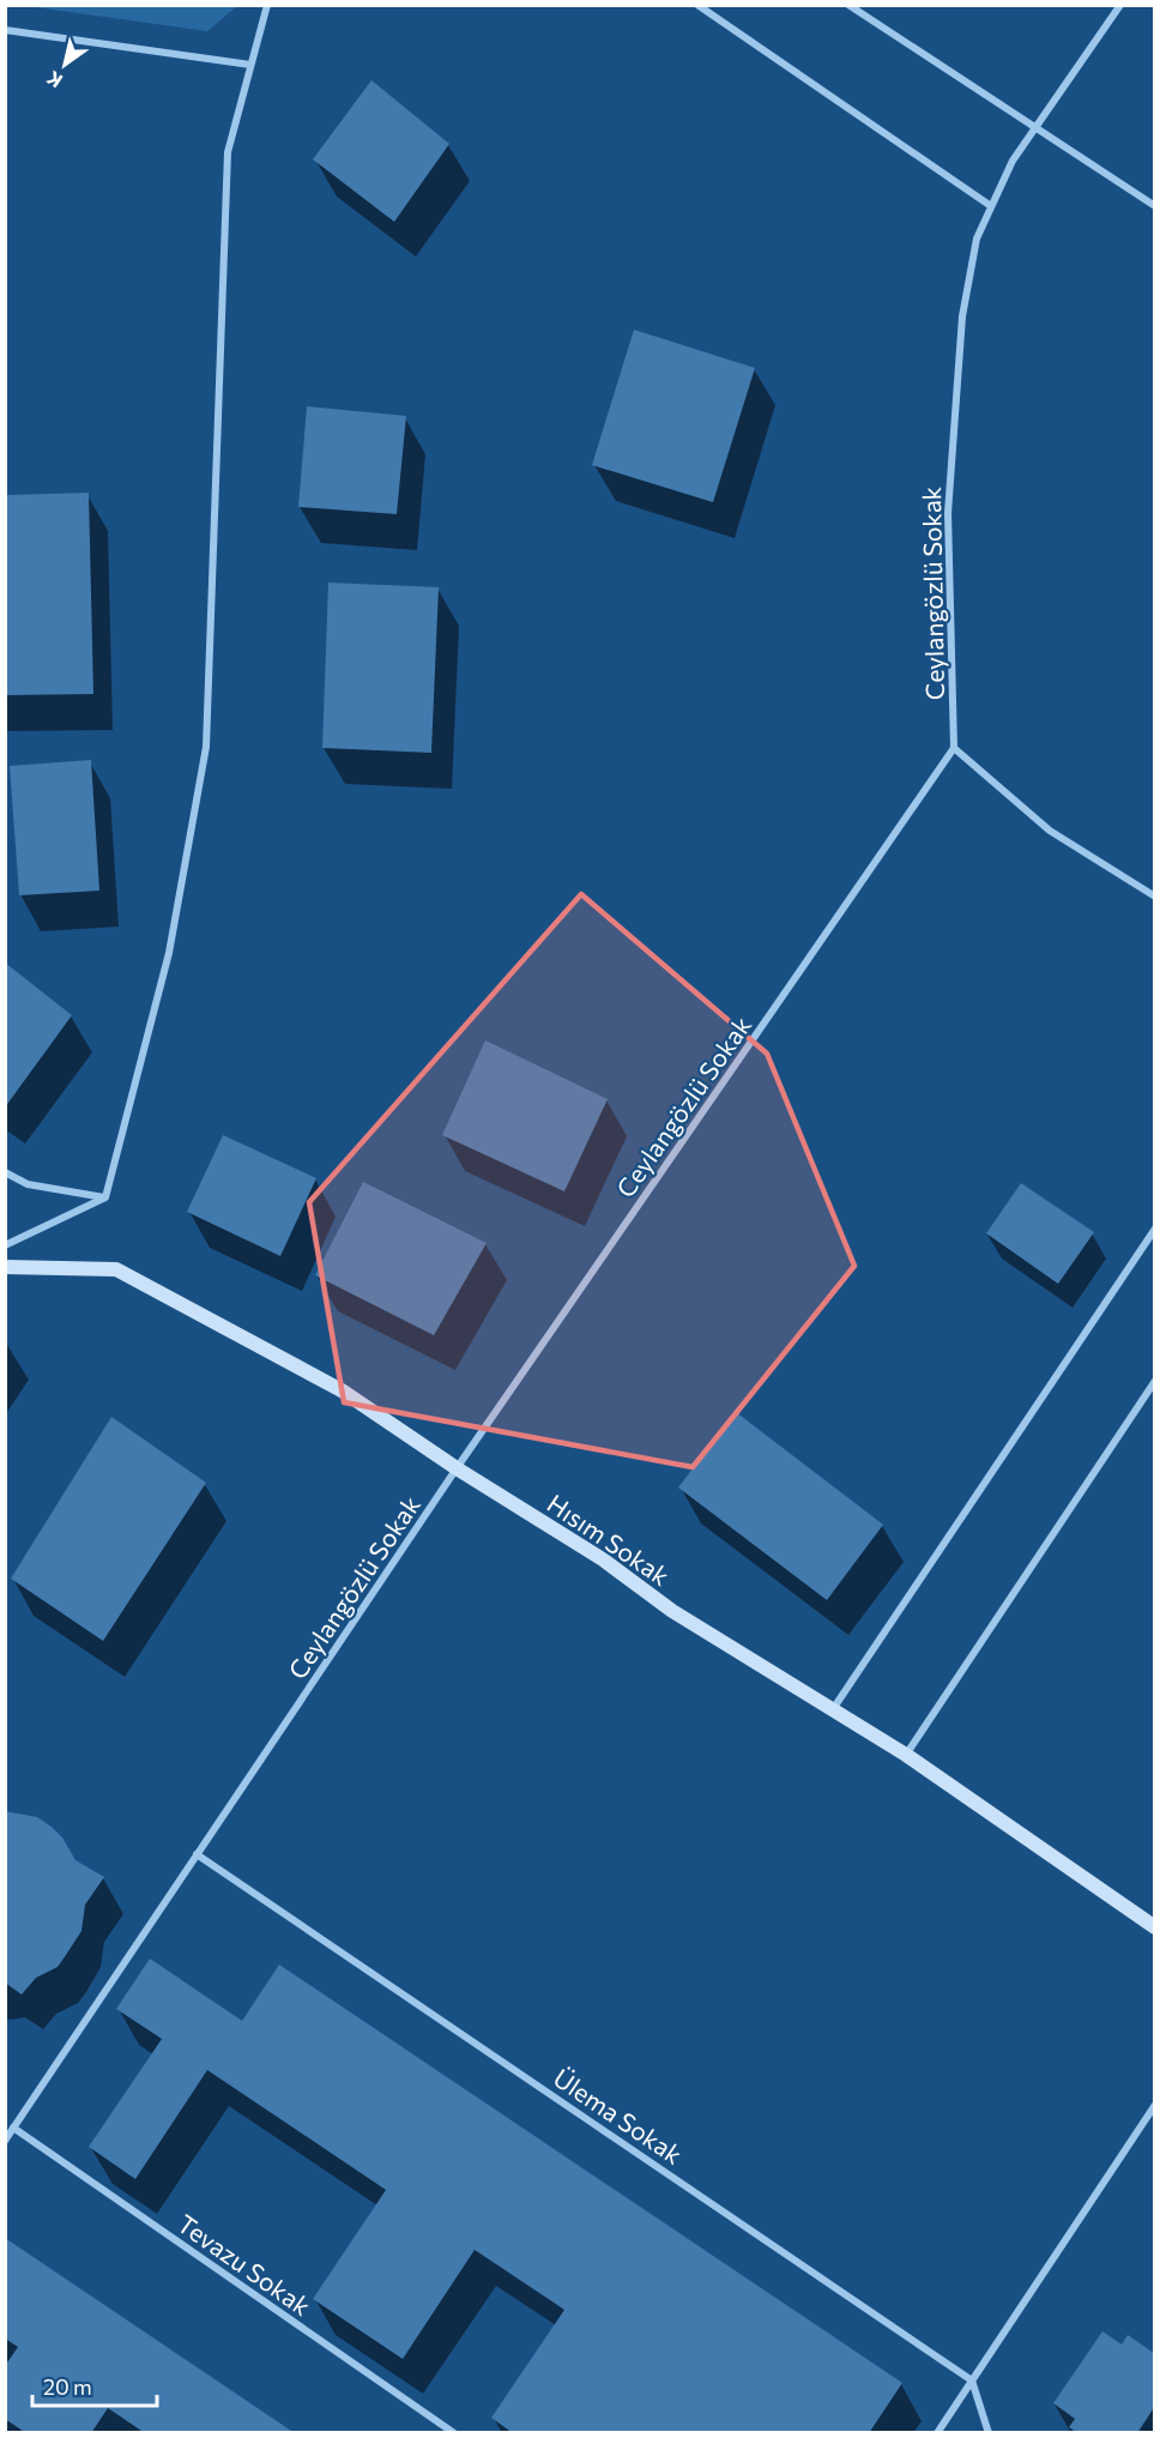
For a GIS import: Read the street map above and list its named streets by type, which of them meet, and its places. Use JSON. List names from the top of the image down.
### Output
{
  "streets": {
    "street": [
      "Ceylangözlü Sokak",
      "Hısım Sokak",
      "Ülema Sokak",
      "Tevazu Sokak"
    ]
  },
  "crossings": [
    ["Ceylangözlü Sokak", "Hısım Sokak"],
    ["Ceylangözlü Sokak", "Ülema Sokak"],
    ["Ceylangözlü Sokak", "Tevazu Sokak"]
  ],
  "scale_bar": "20 m",
  "north": "bottom left"
}
